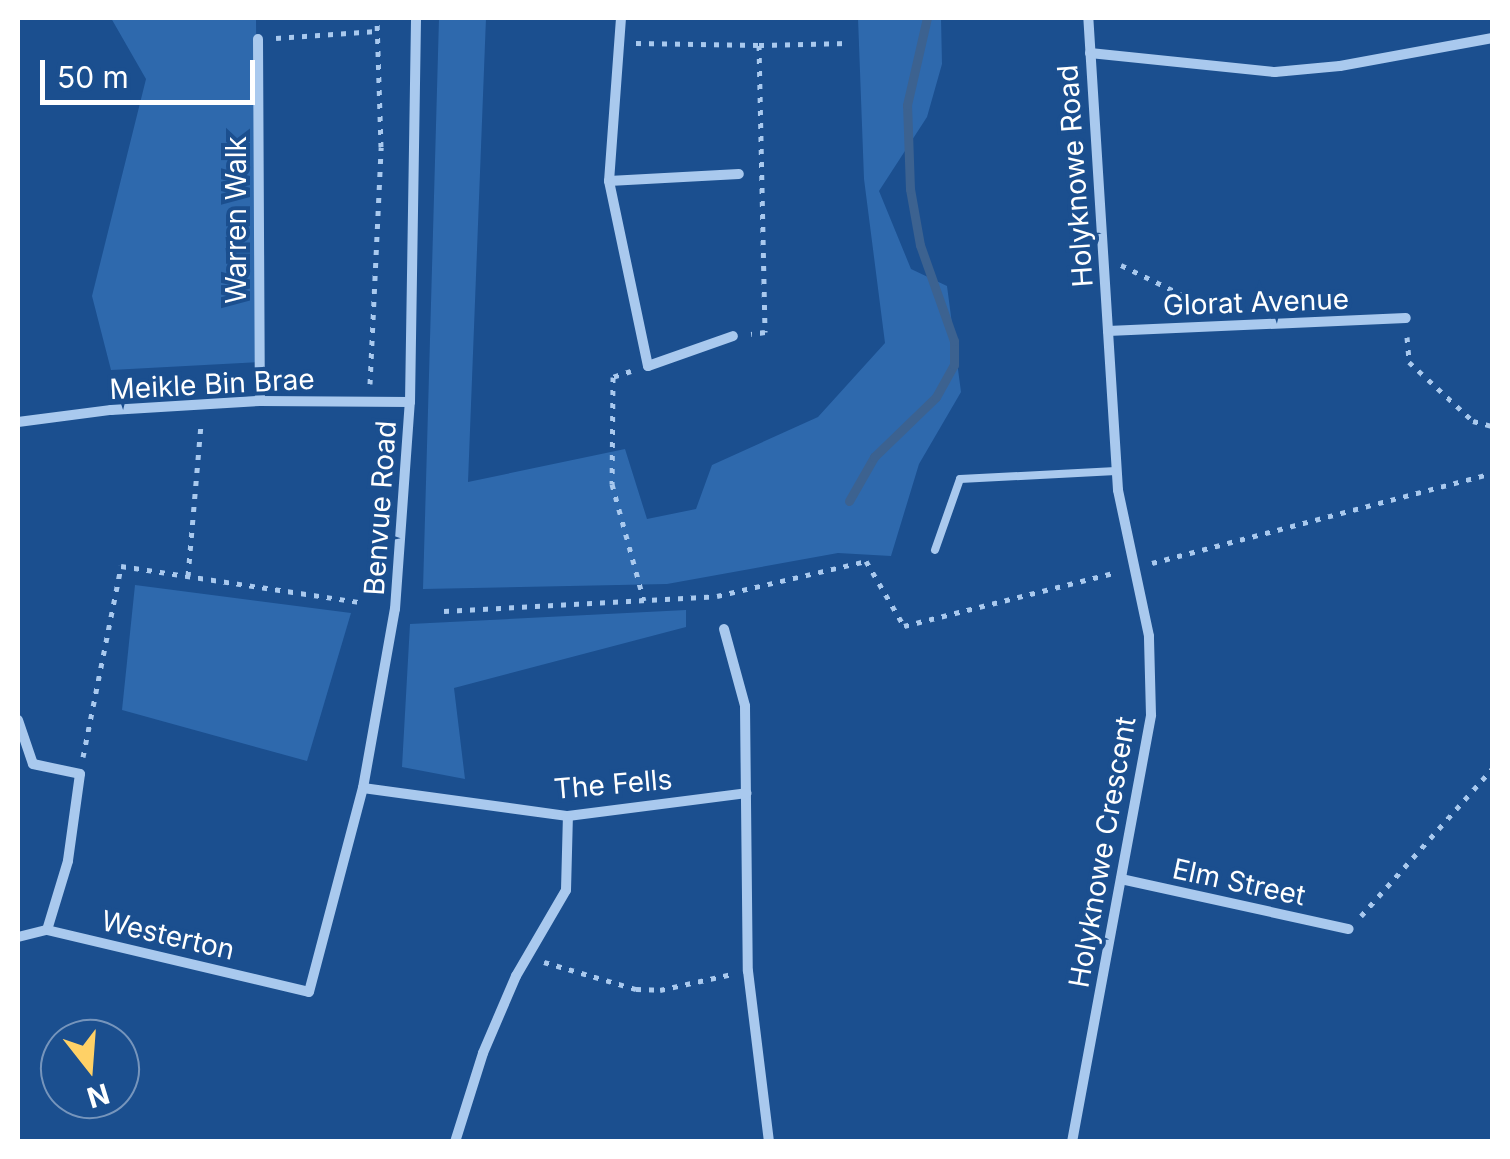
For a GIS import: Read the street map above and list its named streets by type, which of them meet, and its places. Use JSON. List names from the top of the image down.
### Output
{
  "streets": {
    "street": [
      "Holyknowe Road",
      "Warren Walk",
      "Glorat Avenue",
      "Meikle Bin Brae",
      "Benvue Road",
      "The Fells",
      "Holyknowe Crescent",
      "Elm Street",
      "Westerton"
    ]
  },
  "crossings": [
    ["Holyknowe Road", "Glorat Avenue"],
    ["Holyknowe Road", "Holyknowe Crescent"],
    ["Warren Walk", "Meikle Bin Brae"],
    ["Glorat Avenue", "Holyknowe Crescent"],
    ["Meikle Bin Brae", "Benvue Road"],
    ["Benvue Road", "The Fells"],
    ["Benvue Road", "Westerton"],
    ["Holyknowe Crescent", "Elm Street"]
  ],
  "scale_bar": "50 m",
  "north": "bottom"
}
